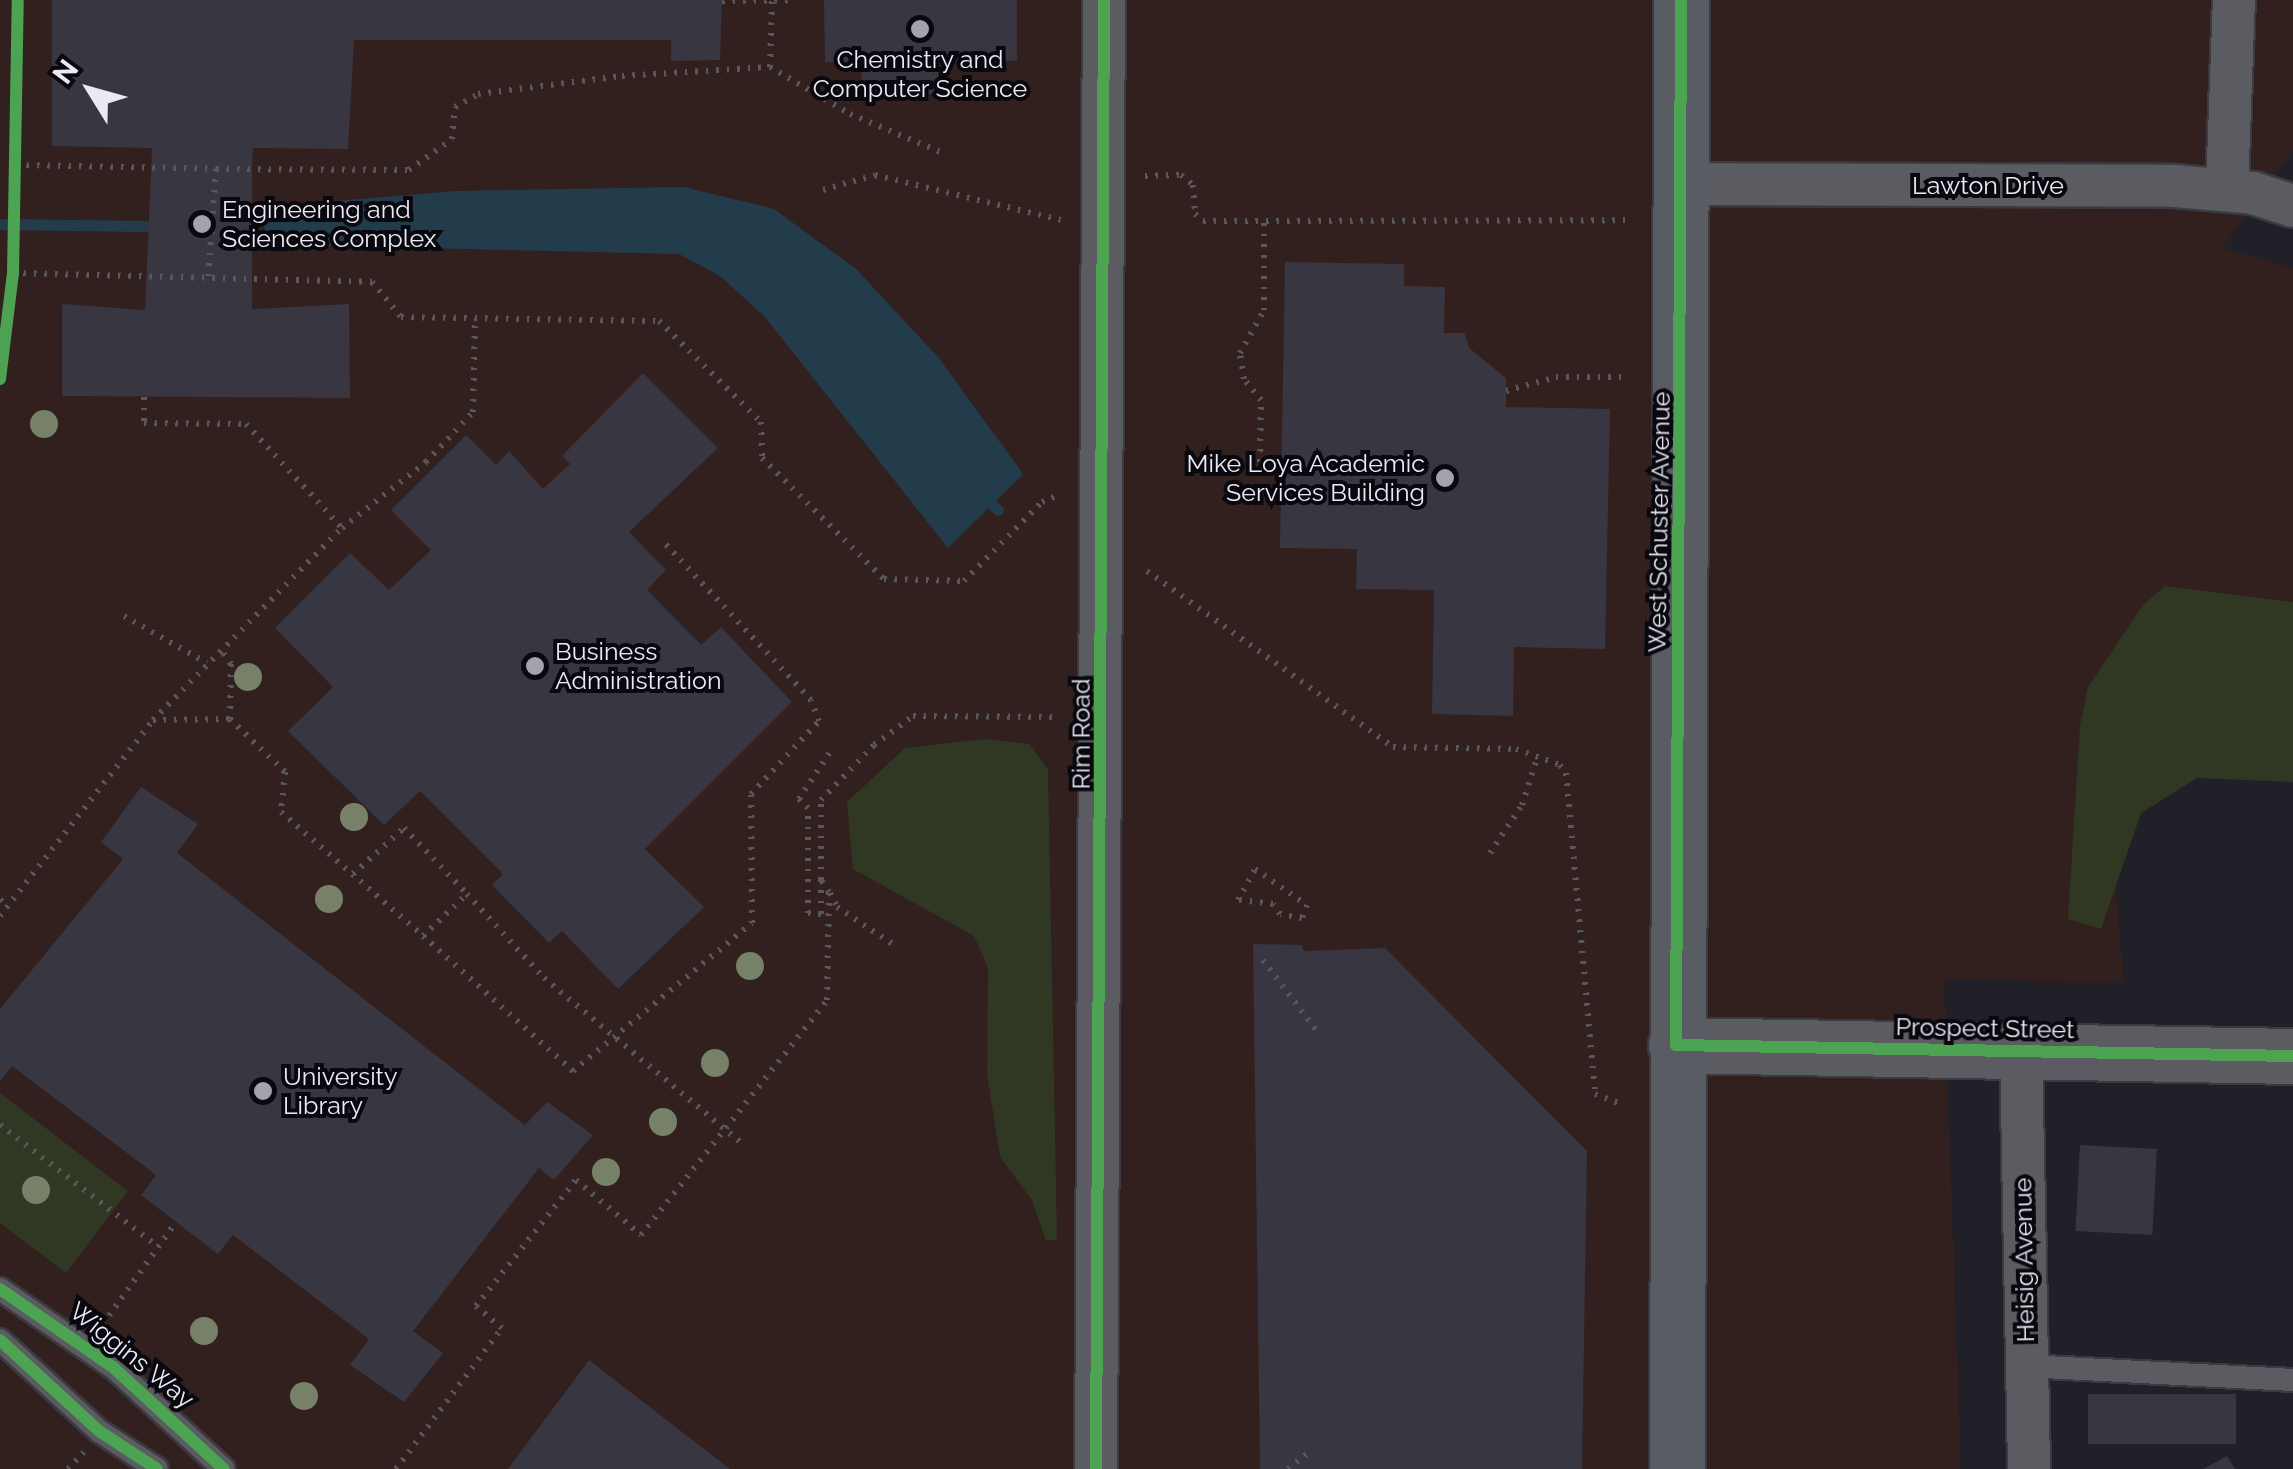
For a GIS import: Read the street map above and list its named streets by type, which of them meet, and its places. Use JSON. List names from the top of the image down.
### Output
{
  "streets": {
    "main road": ["West Schuster Avenue"],
    "street": [
      "Lawton Drive",
      "Rim Road",
      "Prospect Street",
      "Heisig Avenue"
    ],
    "lane": ["Wiggins Way"]
  },
  "crossings": [
    ["Lawton Drive", "West Schuster Avenue"],
    ["West Schuster Avenue", "Prospect Street"],
    ["Prospect Street", "Heisig Avenue"]
  ],
  "places": [
    "Chemistry and Computer Science",
    "Engineering and Sciences Complex",
    "Mike Loya Academic Services Building",
    "Business Administration",
    "University Library"
  ],
  "north": "top left"
}
